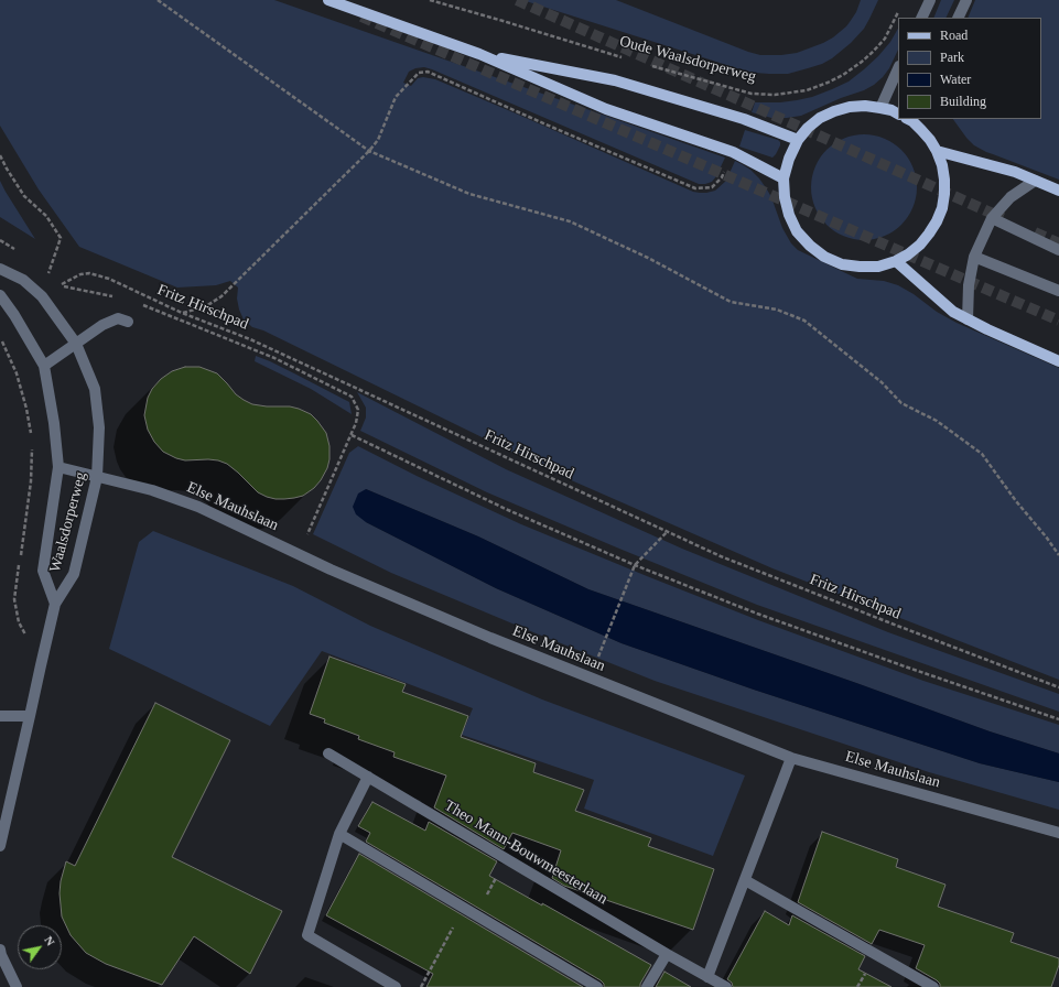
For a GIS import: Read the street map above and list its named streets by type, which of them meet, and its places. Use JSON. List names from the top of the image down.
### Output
{
  "streets": {
    "street": ["Else Mauhslaan", "Waalsdorperweg", "Theo Mann-Bouwmeesterlaan"],
    "path": ["Oude Waalsdorperweg", "Fritz Hirschpad"]
  },
  "crossings": [
    ["Else Mauhslaan", "Waalsdorperweg"]
  ],
  "legend": [
    "Road",
    "Park",
    "Water",
    "Building"
  ],
  "north": "top right"
}
